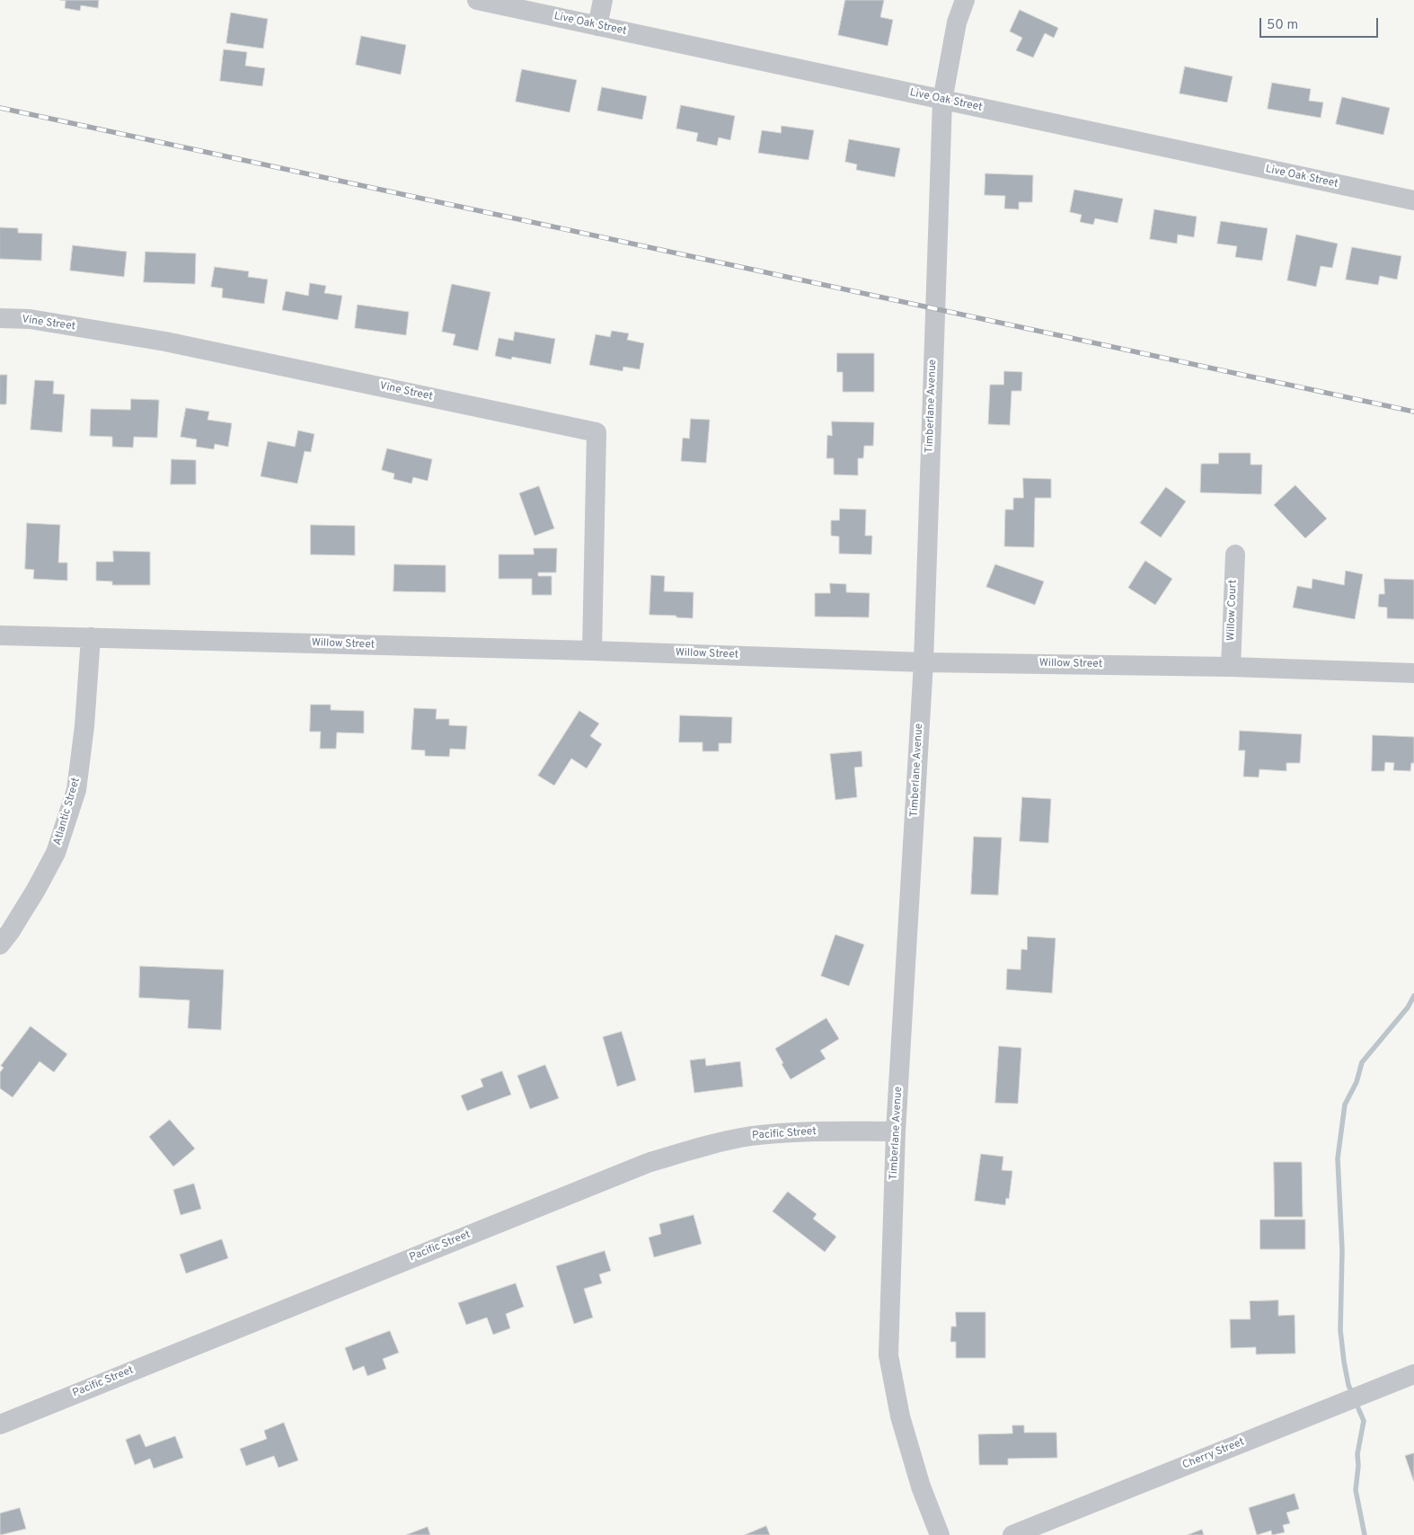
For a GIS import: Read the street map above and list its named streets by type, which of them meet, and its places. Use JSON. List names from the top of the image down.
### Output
{
  "streets": {
    "street": [
      "Live Oak Street",
      "Vine Street",
      "Timberlane Avenue",
      "Willow Court",
      "Willow Street",
      "Atlantic Street",
      "Pacific Street",
      "Cherry Street"
    ]
  },
  "crossings": [
    ["Live Oak Street", "Timberlane Avenue"],
    ["Vine Street", "Willow Street"],
    ["Timberlane Avenue", "Willow Street"],
    ["Timberlane Avenue", "Pacific Street"],
    ["Willow Court", "Willow Street"],
    ["Willow Street", "Atlantic Street"]
  ],
  "scale_bar": "50 m"
}
